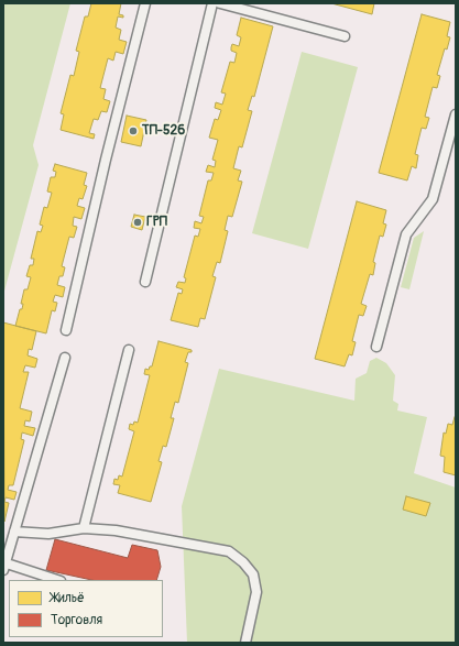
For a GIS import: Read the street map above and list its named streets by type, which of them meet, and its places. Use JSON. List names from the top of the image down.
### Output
{
  "places": ["ТП-526", "ГРП"],
  "legend": ["Жильё", "Торговля"]
}
